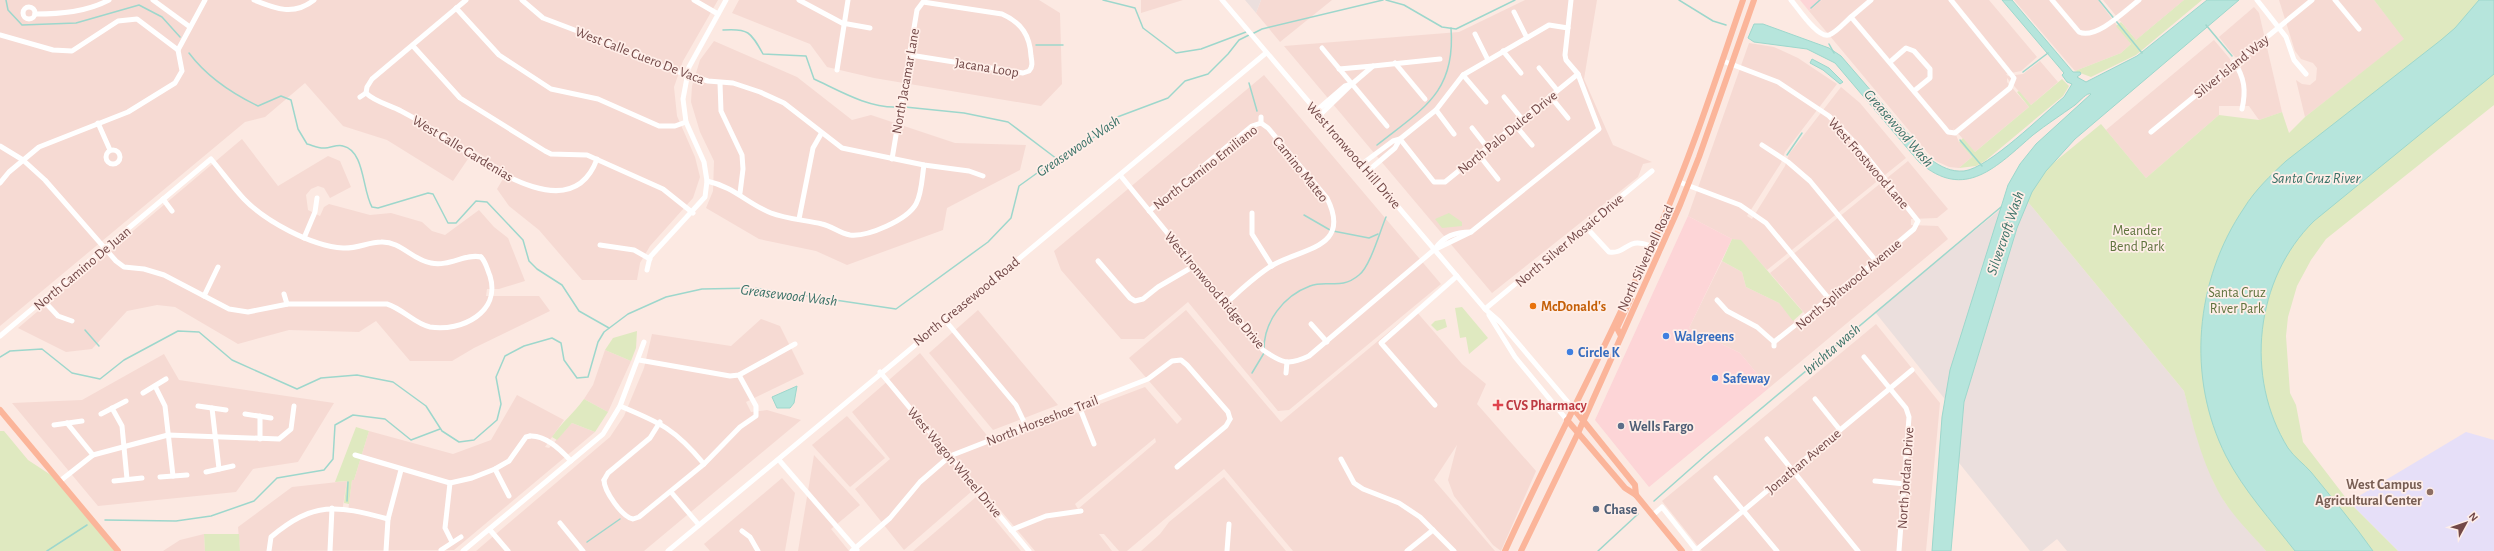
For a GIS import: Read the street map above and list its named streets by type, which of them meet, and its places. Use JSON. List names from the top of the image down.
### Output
{
  "streets": {
    "main road": ["North Silverbell Road"],
    "street": [
      "West Calle Cuero De Vaca",
      "Silver Island Way",
      "Jacana Loop",
      "North Jacamar Lane",
      "North Palo Dulce Drive",
      "West Calle Gardenias",
      "West Ironwood Hill Drive",
      "West Frostwood Lane",
      "North Camino Emiliano",
      "Camino Mateo",
      "North Silver Mosaic Drive",
      "North Camino De Juan",
      "North Splitwood Avenue",
      "West Ironwood Ridge Drive",
      "North Greasewood Road",
      "North Horseshoe Trail",
      "Jonathan Avenue",
      "West Wagon Wheel Drive",
      "North Jordan Drive"
    ]
  },
  "crossings": [
    ["West Calle Cuero De Vaca", "North Jacamar Lane"],
    ["Jacana Loop", "North Jacamar Lane"],
    ["West Ironwood Hill Drive", "North Silver Mosaic Drive"],
    ["West Ironwood Hill Drive", "North Silverbell Road"],
    ["West Ironwood Hill Drive", "North Greasewood Road"],
    ["West Frostwood Lane", "North Silverbell Road"],
    ["West Frostwood Lane", "North Splitwood Avenue"],
    ["North Camino Emiliano", "Camino Mateo"],
    ["North Camino Emiliano", "West Ironwood Ridge Drive"],
    ["Camino Mateo", "West Ironwood Ridge Drive"],
    ["West Ironwood Ridge Drive", "North Greasewood Road"],
    ["North Greasewood Road", "West Wagon Wheel Drive"],
    ["North Horseshoe Trail", "West Wagon Wheel Drive"],
    ["Jonathan Avenue", "North Jordan Drive"]
  ],
  "water": [
    "Greasewood Wash",
    "Santa Cruz River",
    "Silvercroft Wash",
    "brichta wash"
  ],
  "parks": ["Meander Bend Park", "Santa Cruz River Park"],
  "places": {
    "other": [
      "McDonald's",
      "Walgreens",
      "Circle K",
      "Safeway",
      "Wells Fargo",
      "West Campus Agricultural Center",
      "Chase"
    ],
    "health": ["CVS Pharmacy"]
  },
  "north": "top right"
}
